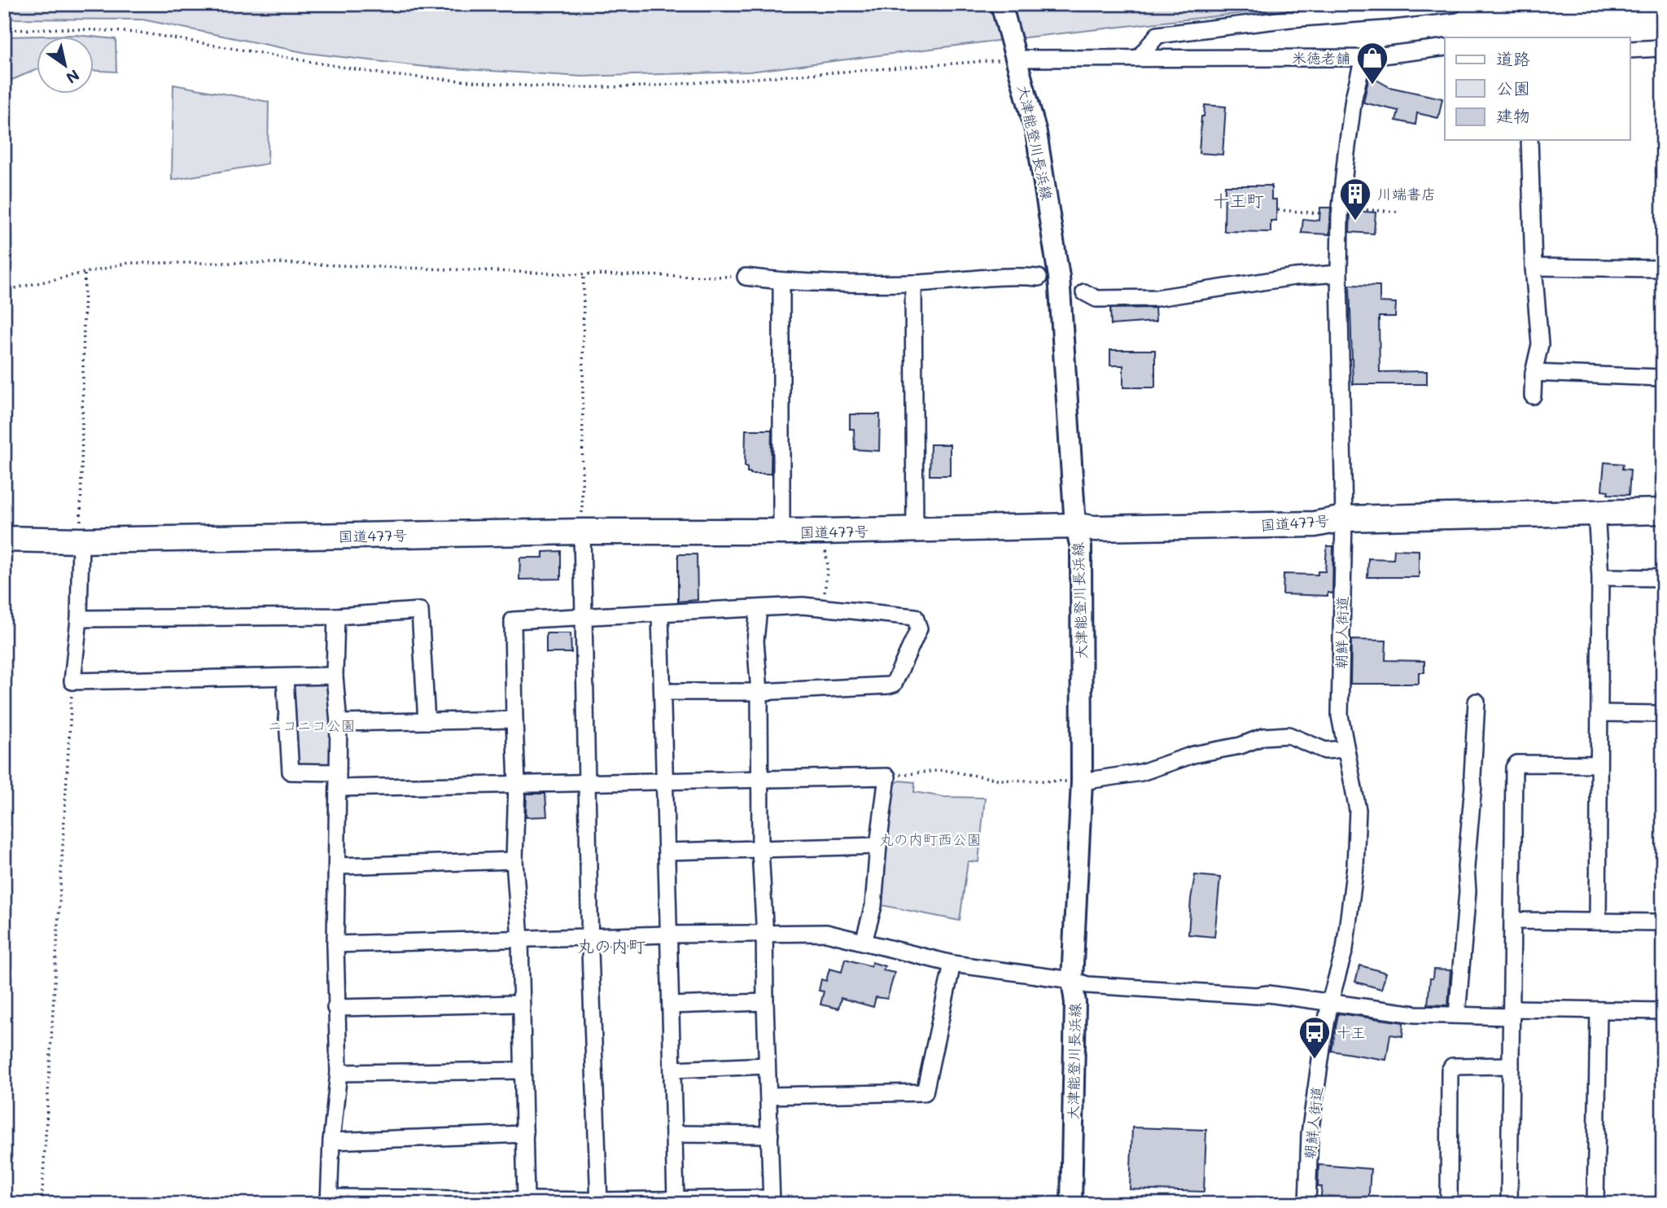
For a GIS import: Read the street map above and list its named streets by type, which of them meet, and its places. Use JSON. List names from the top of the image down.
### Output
{
  "streets": {
    "highway": ["国道477号"],
    "main road": ["大津能登川長浜線"],
    "street": ["朝鮮人街道"]
  },
  "crossings": [
    ["大津能登川長浜線", "国道477号"],
    ["国道477号", "朝鮮人街道"]
  ],
  "districts": ["十王町", "丸の内町"],
  "parks": ["ニコニコ公園", "丸の内町西公園"],
  "places": {
    "shop": ["米徳老舗"],
    "building": ["川端書店"],
    "bus stop": ["十王"]
  },
  "legend": ["道路", "公園", "建物"],
  "north": "bottom right"
}
